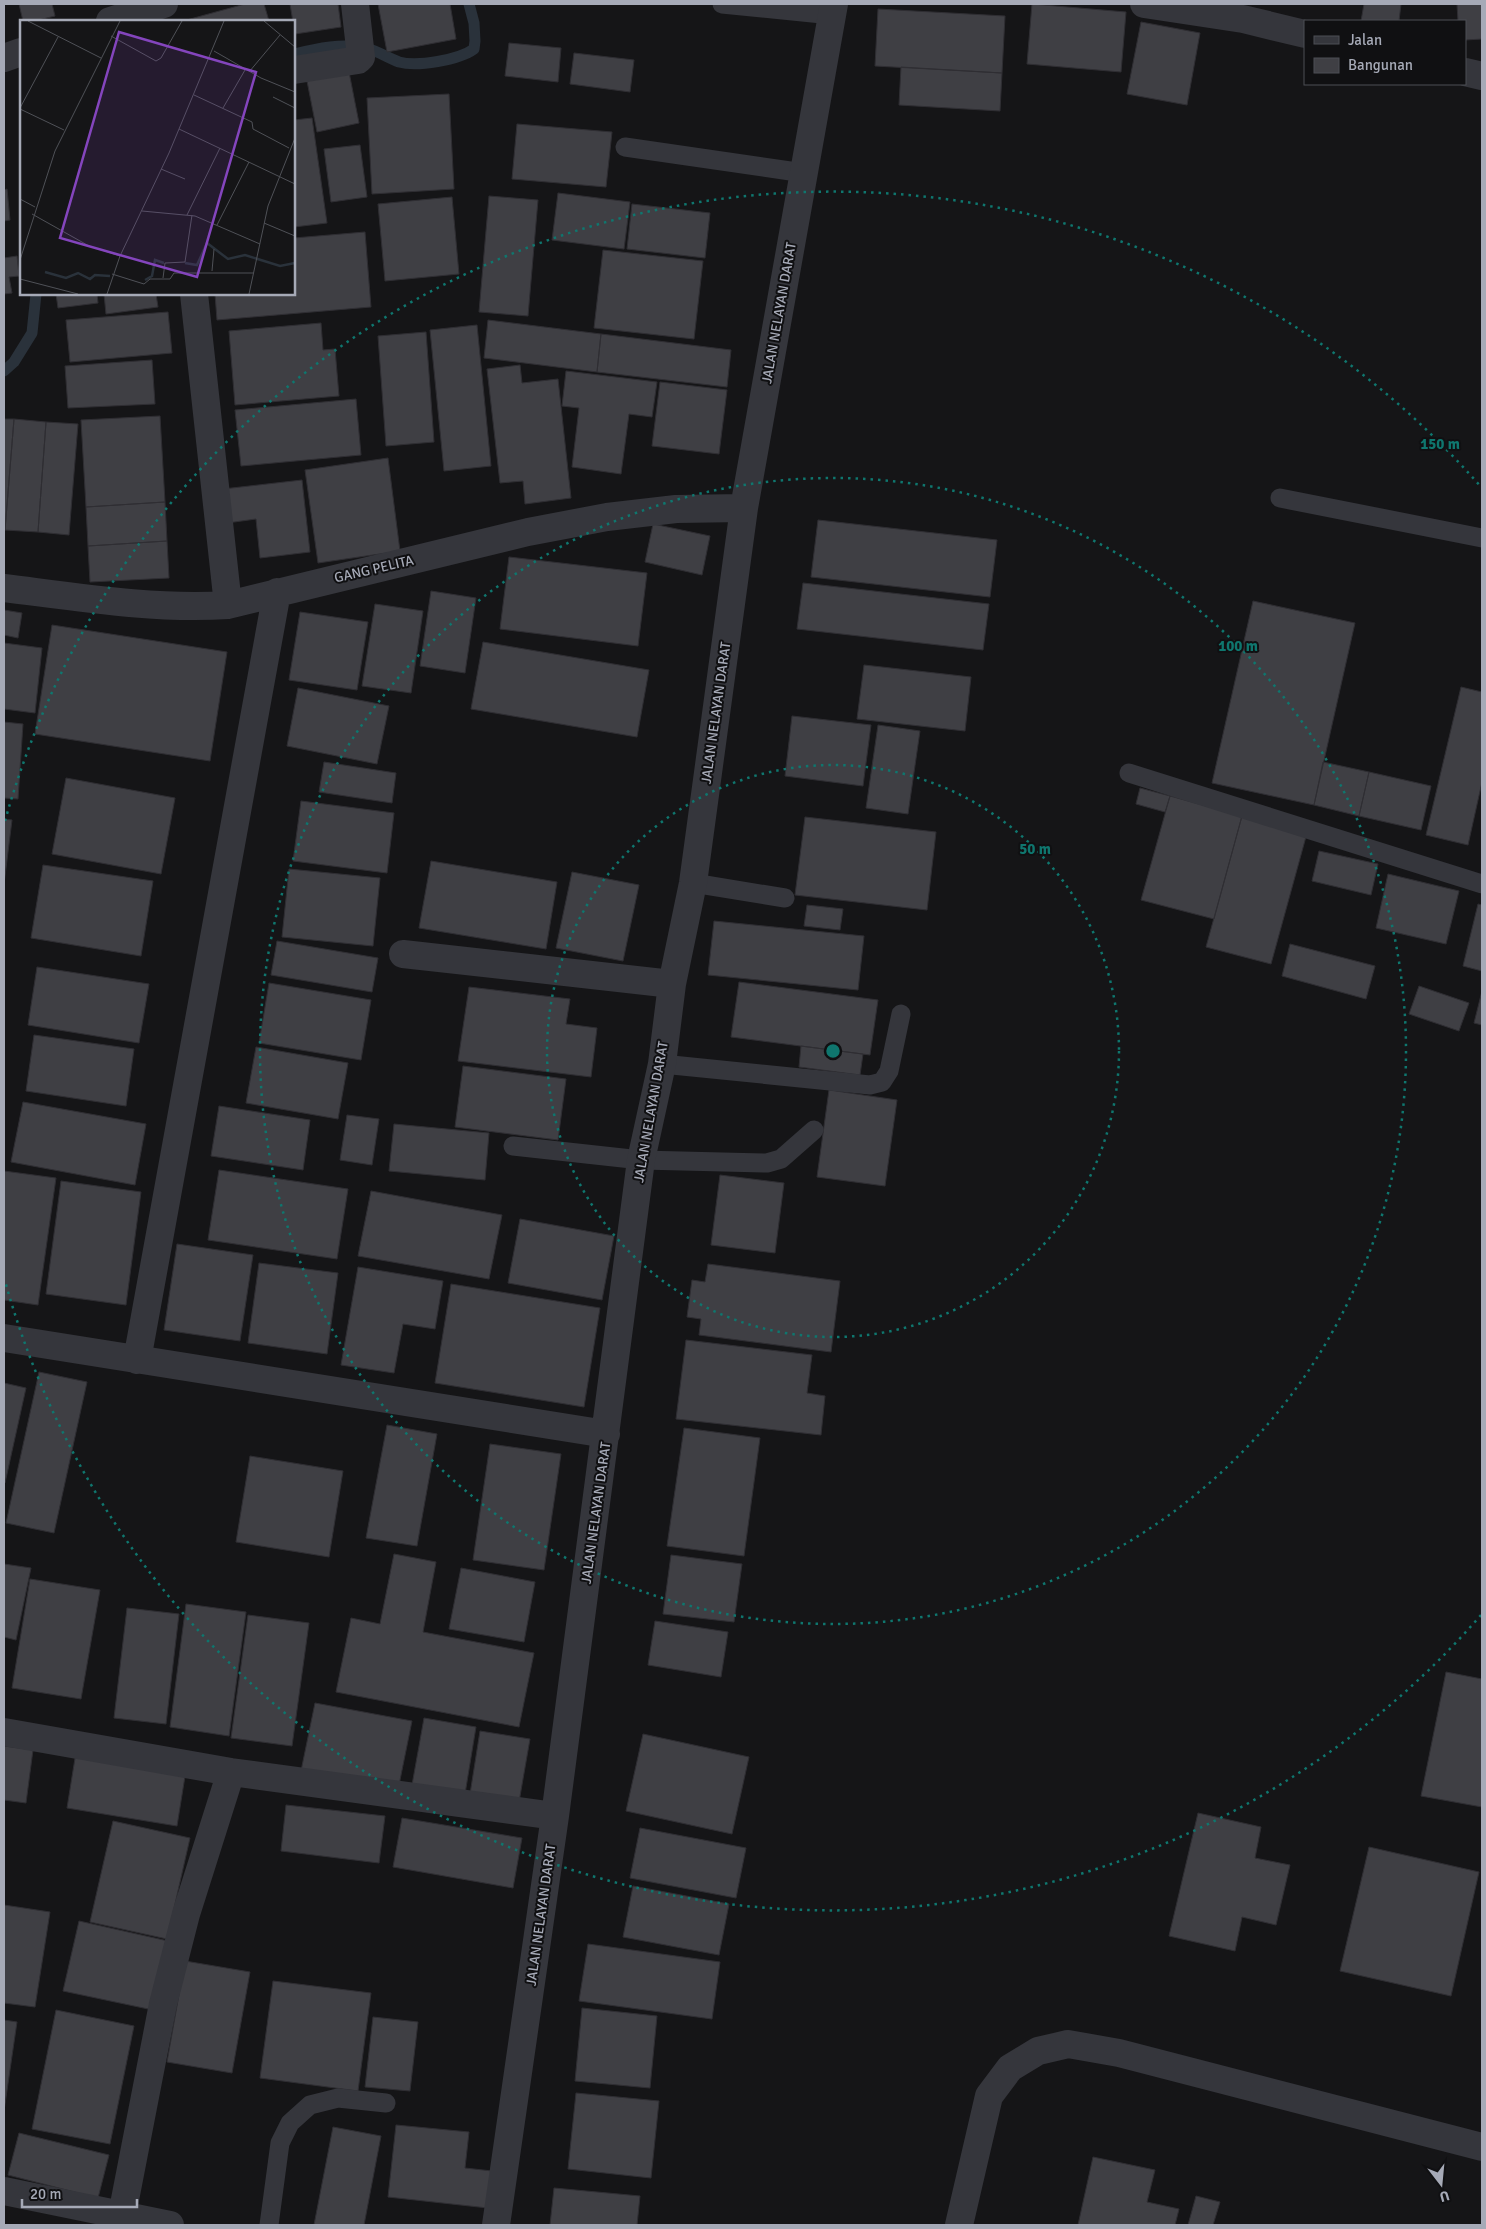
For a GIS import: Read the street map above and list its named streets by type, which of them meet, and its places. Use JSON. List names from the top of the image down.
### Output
{
  "streets": {
    "street": ["JALAN NELAYAN DARAT", "GANG PELITA"]
  },
  "crossings": [
    ["JALAN NELAYAN DARAT", "GANG PELITA"]
  ],
  "legend": ["Jalan", "Bangunan"],
  "scale_bar": "20 m",
  "north": "bottom",
  "rings": ["150 m", "100 m", "50 m"]
}
